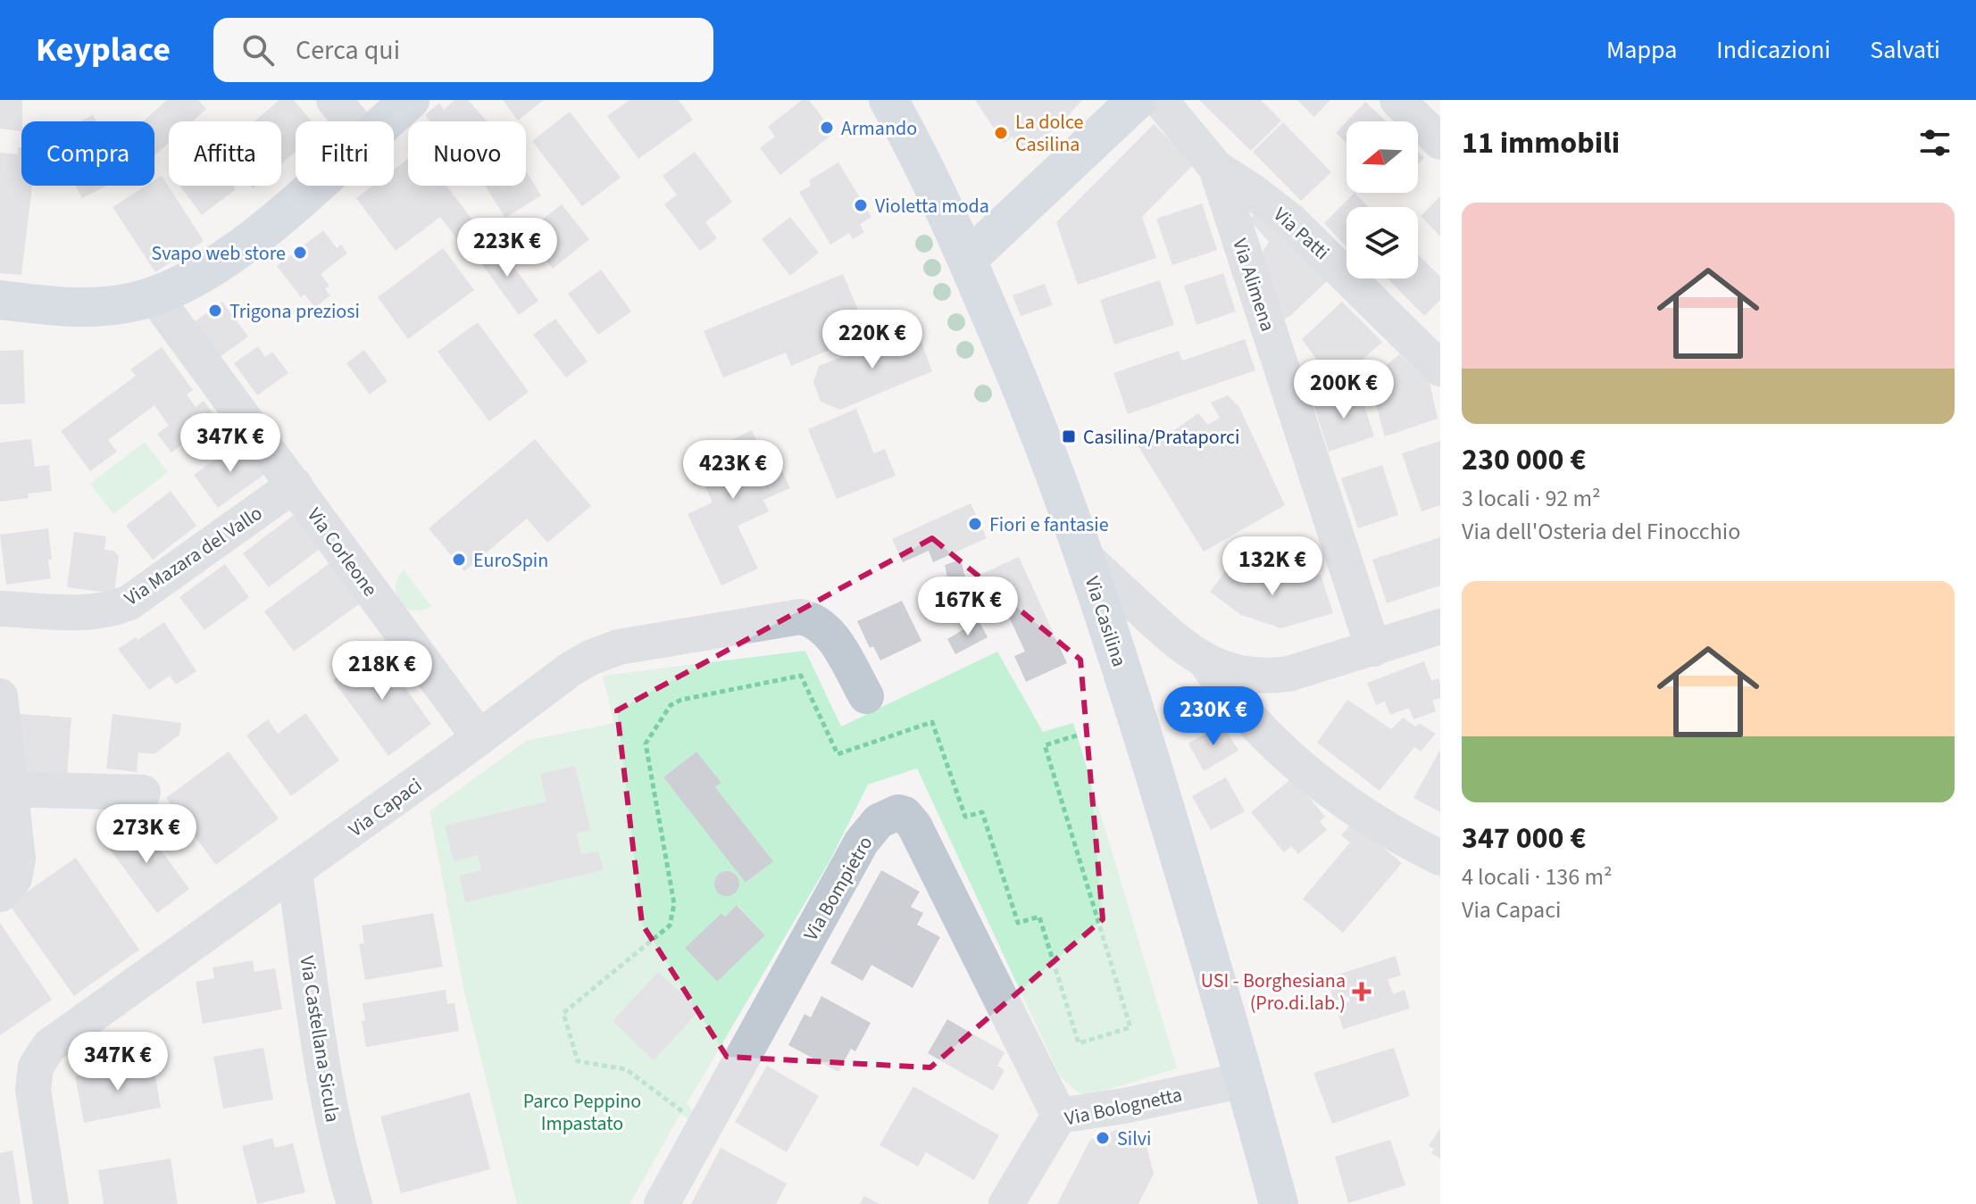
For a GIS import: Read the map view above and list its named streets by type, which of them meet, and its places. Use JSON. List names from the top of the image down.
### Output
{
  "streets": {
    "main road": ["Via Casilina"],
    "street": [
      "Via Patti",
      "Via Alimena",
      "Via Corleone",
      "Via Mazara del Vallo",
      "Via Capaci",
      "Via Bompietro",
      "Via Castellana Sicula",
      "Via Bolognetta"
    ]
  },
  "crossings": [
    ["Via Patti", "Via Alimena"],
    ["Via Corleone", "Via Mazara del Vallo"],
    ["Via Corleone", "Via Capaci"],
    ["Via Casilina", "Via Bolognetta"],
    ["Via Capaci", "Via Castellana Sicula"],
    ["Via Bompietro", "Via Bolognetta"]
  ],
  "parks": ["Parco Peppino Impastato"],
  "places": {
    "other": [
      "Armando",
      "La dolce Casilina",
      "Violetta moda",
      "Svapo web store",
      "Trigona preziosi",
      "Fiori e fantasie",
      "EuroSpin",
      "Silvi"
    ],
    "transit": ["Casilina/Prataporci"],
    "health": ["USI - Borghesiana (Pro.di.lab.)"]
  },
  "north": "left",
  "page": {
    "header": "Keyplace",
    "search": "Cerca qui",
    "nav": ["Mappa", "Indicazioni", "Salvati"],
    "heading": "11 immobili",
    "chip": [
      "Compra",
      "Affitta",
      "Filtri",
      "Nuovo"
    ],
    "list": [
      {
        "name": "230 000 €",
        "note": "3 locali · 92 m² · Via dell'Osteria del Finocchio"
      },
      {
        "name": "347 000 €",
        "note": "4 locali · 136 m² · Via Capaci"
      }
    ],
    "price": [
      "223K €",
      "220K €",
      "200K €",
      "347K €",
      "423K €",
      "132K €",
      "167K €",
      "218K €",
      "230K €",
      "273K €",
      "347K €"
    ]
  }
}
